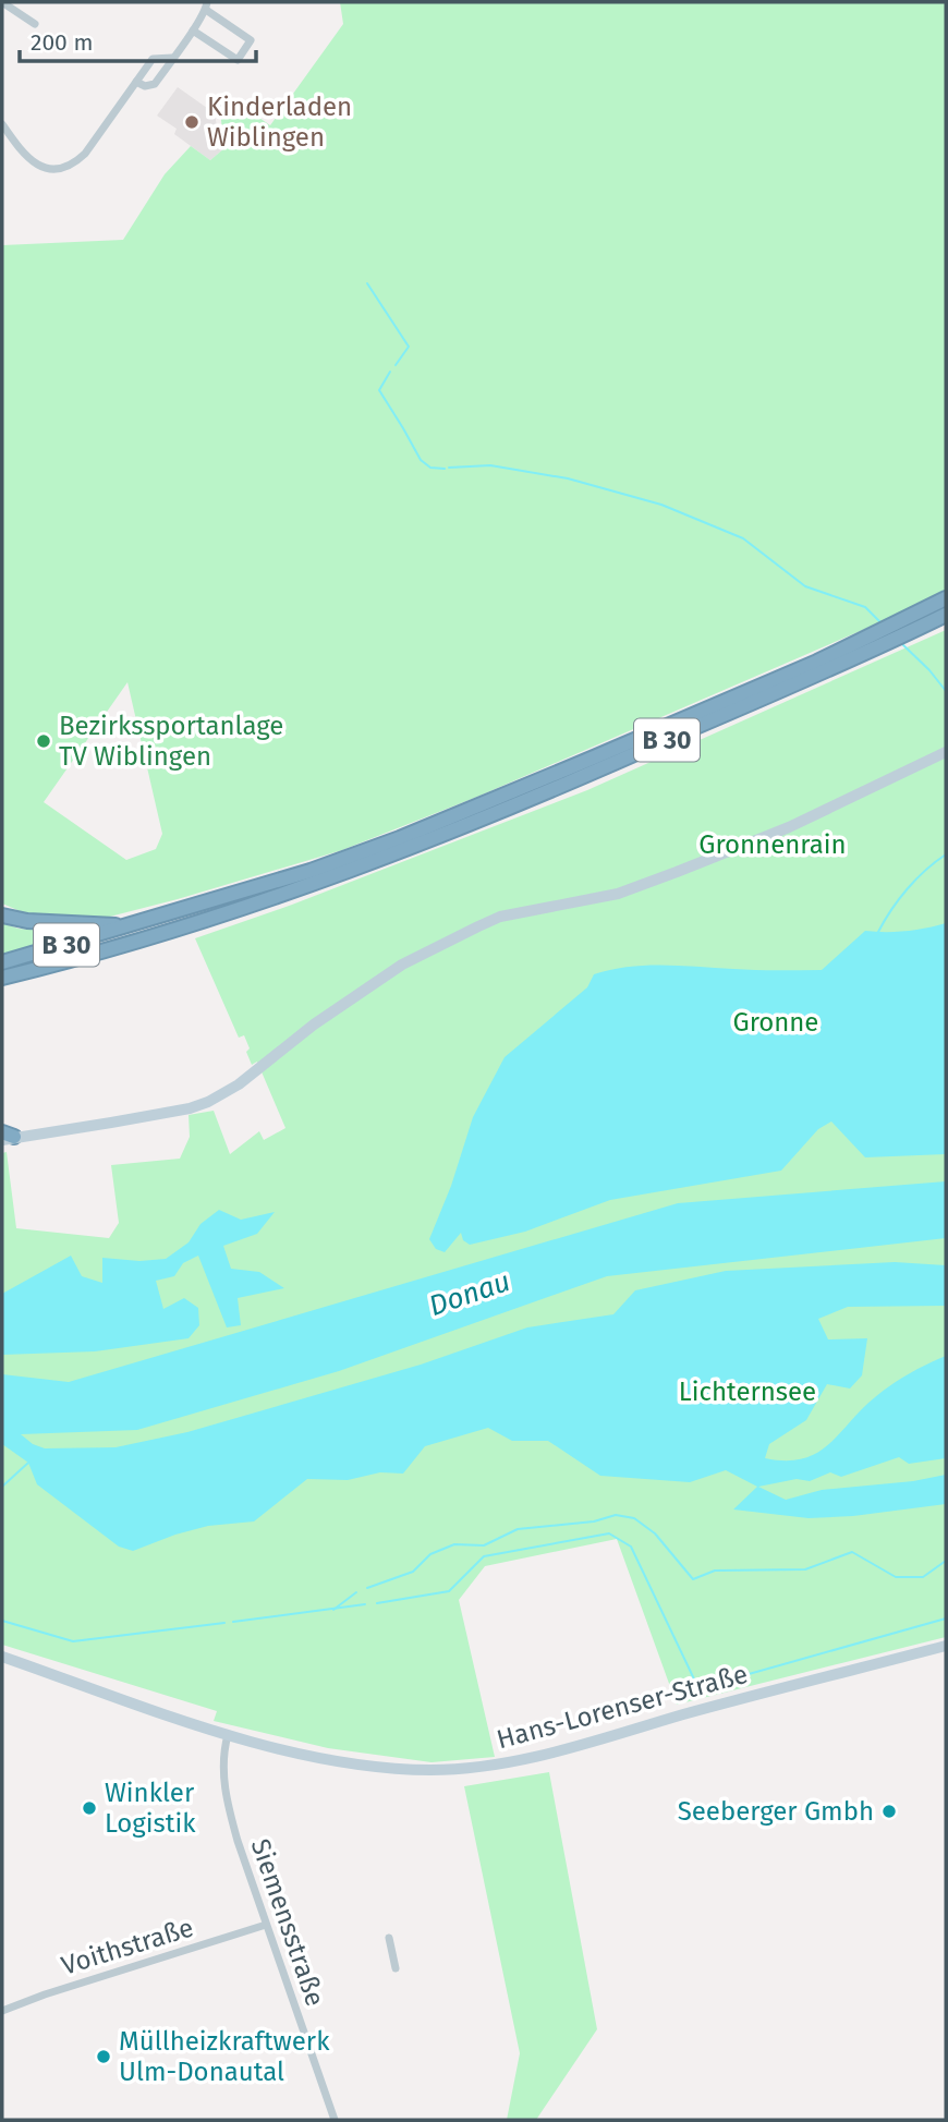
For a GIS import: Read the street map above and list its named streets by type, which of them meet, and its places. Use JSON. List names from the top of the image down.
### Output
{
  "streets": {
    "highway": ["B 30"],
    "street": ["Hans-Lorenser-Straße", "Siemensstraße", "Voithstraße"]
  },
  "crossings": [
    ["Hans-Lorenser-Straße", "Siemensstraße"],
    ["Siemensstraße", "Voithstraße"]
  ],
  "water": ["Donau"],
  "parks": ["Gronnenrain", "Gronne", "Lichternsee"],
  "places": [
    "Kinderladen Wiblingen",
    "Bezirkssportanlage TV Wiblingen",
    "Winkler Logistik",
    "Seeberger Gmbh",
    "Müllheizkraftwerk Ulm-Donautal"
  ],
  "scale_bar": "200 m"
}
